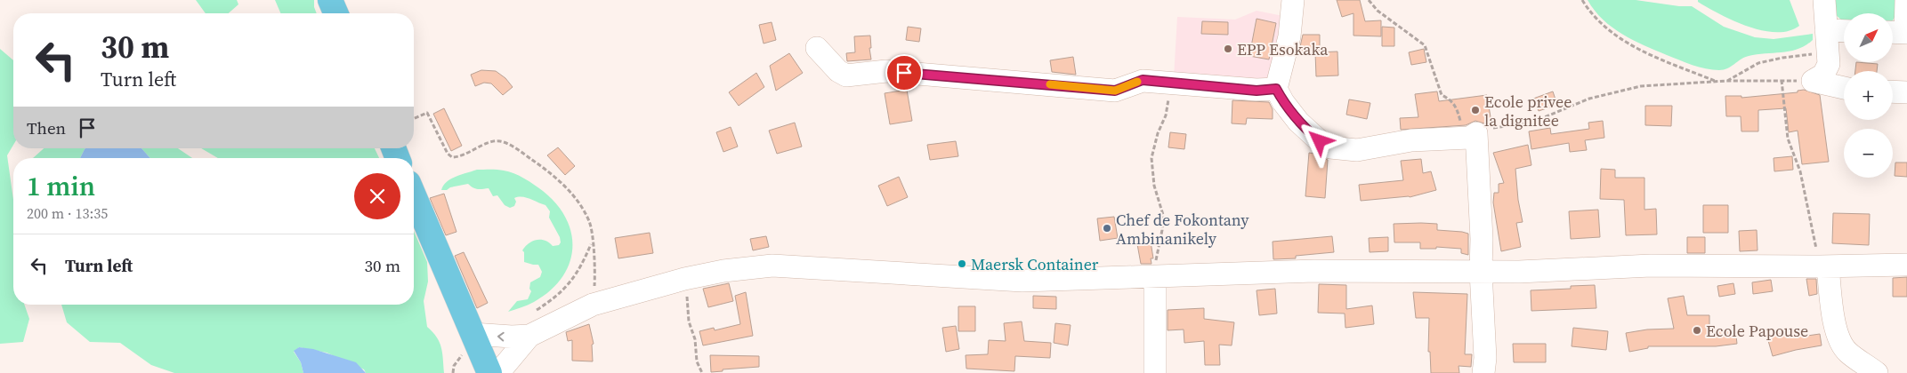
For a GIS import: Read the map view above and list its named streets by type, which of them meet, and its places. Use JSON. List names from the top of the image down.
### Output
{
  "places": [
    "EPP Esokaka",
    "Ecole privee la dignitee",
    "Chef de Fokontany Ambinanikely",
    "Maersk Container",
    "Ecole Papouse"
  ],
  "north": "top right",
  "page": {
    "map_buttons": ["+", "−"],
    "turn": ["30 m", "Turn left"],
    "then": "Then",
    "heading": ["1 min", "200 m · 13:35"],
    "list": [
      {
        "name": "Turn left",
        "value": "30 m"
      }
    ]
  }
}
